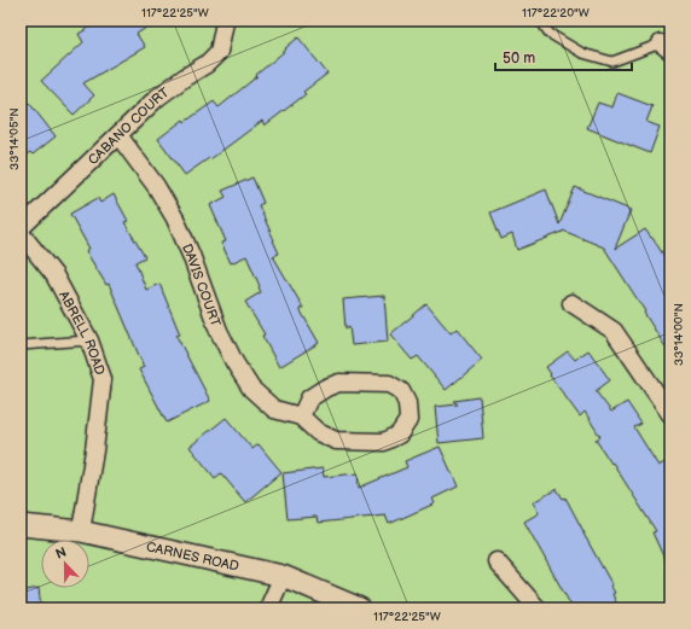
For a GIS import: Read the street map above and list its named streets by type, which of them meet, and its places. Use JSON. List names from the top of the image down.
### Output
{
  "streets": {
    "street": [
      "CABANO COURT",
      "DAVIS COURT",
      "ABRELL ROAD",
      "CARNES ROAD"
    ]
  },
  "crossings": [
    ["CABANO COURT", "DAVIS COURT"],
    ["ABRELL ROAD", "CARNES ROAD"]
  ],
  "scale_bar": "50 m",
  "north": "top",
  "coordinates": [
    "117°22'25\"W",
    "117°22'20\"W",
    "33°14'05\"N",
    "33°14'00\"N"
  ]
}
